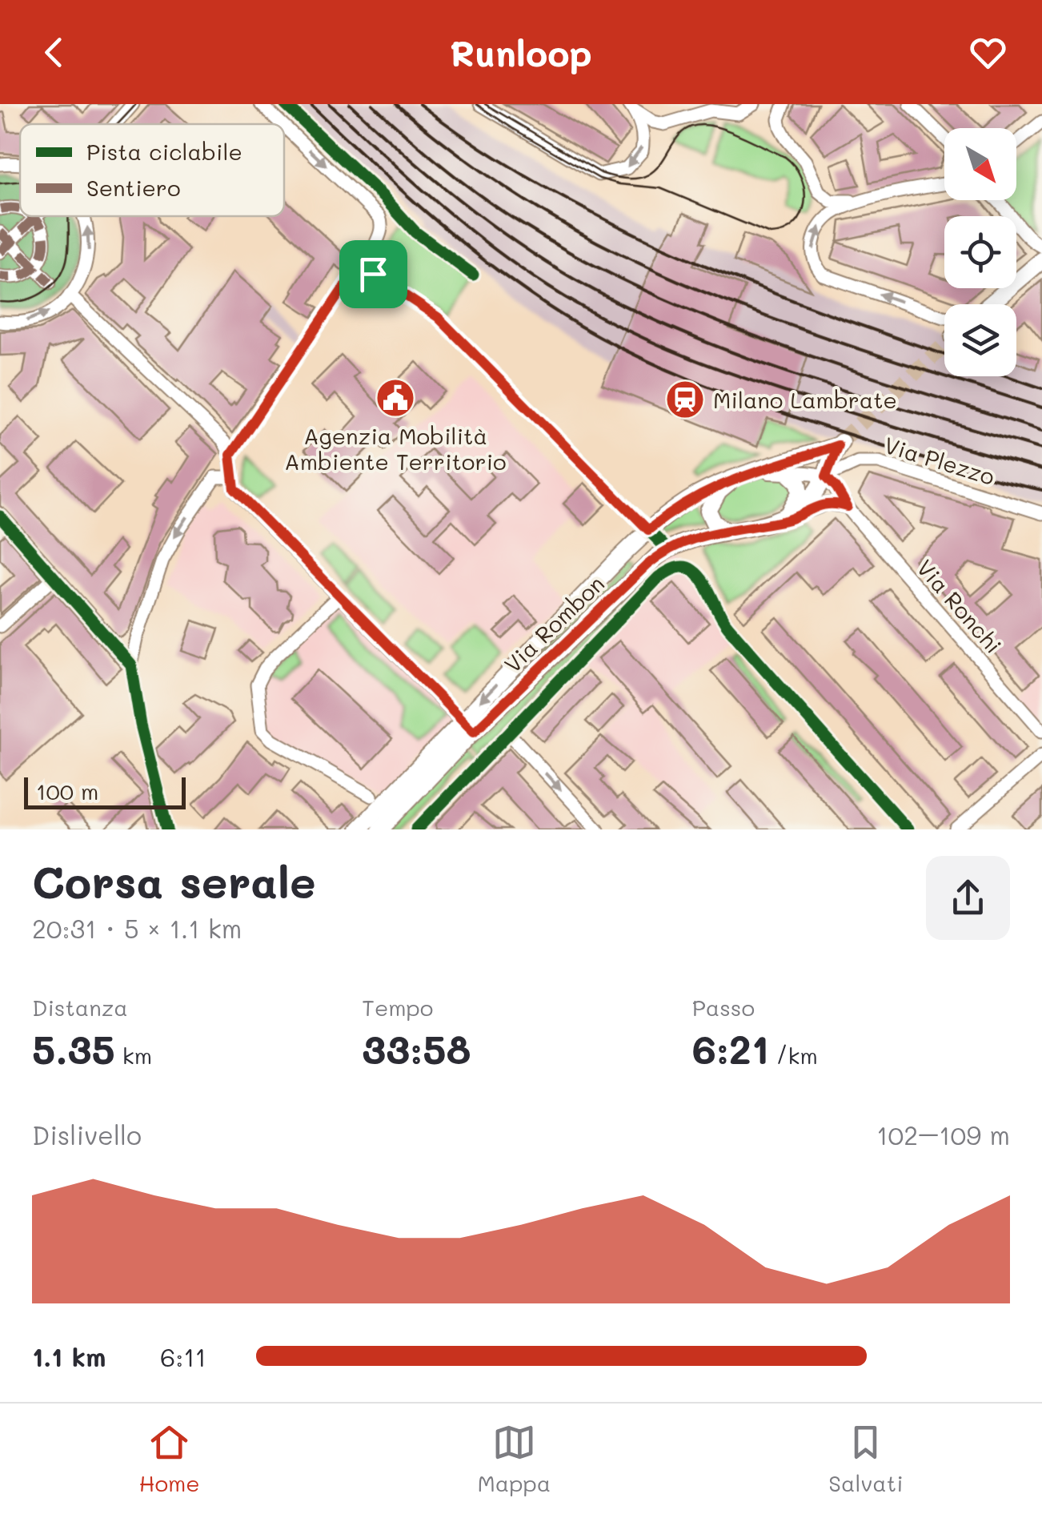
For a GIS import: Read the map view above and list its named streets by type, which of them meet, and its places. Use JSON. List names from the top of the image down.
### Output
{
  "streets": {
    "main road": ["Via Rombon"],
    "street": ["Via Plezzo", "Via Ronchi"]
  },
  "crossings": [
    ["Via Plezzo", "Via Ronchi"]
  ],
  "places": {
    "public building": ["Agenzia Mobilità Ambiente Territorio"],
    "station": ["Milano Lambrate"]
  },
  "legend": ["Pista ciclabile", "Sentiero"],
  "scale_bar": "100 m",
  "north": "bottom right",
  "page": {
    "header": "Runloop",
    "scale": "100 m",
    "heading": ["Corsa serale", "20:31 · 5 × 1.1 km"],
    "stats": [
      ["Distanza", "5.35 km"],
      ["Tempo", "33:58"],
      ["Passo", "6:21 /km"]
    ],
    "chart": ["Dislivello", "102–109 m"],
    "list": [
      {
        "name": "1.1 km",
        "note": "6:11"
      }
    ],
    "tabs": ["Home", "Mappa", "Salvati"]
  }
}
